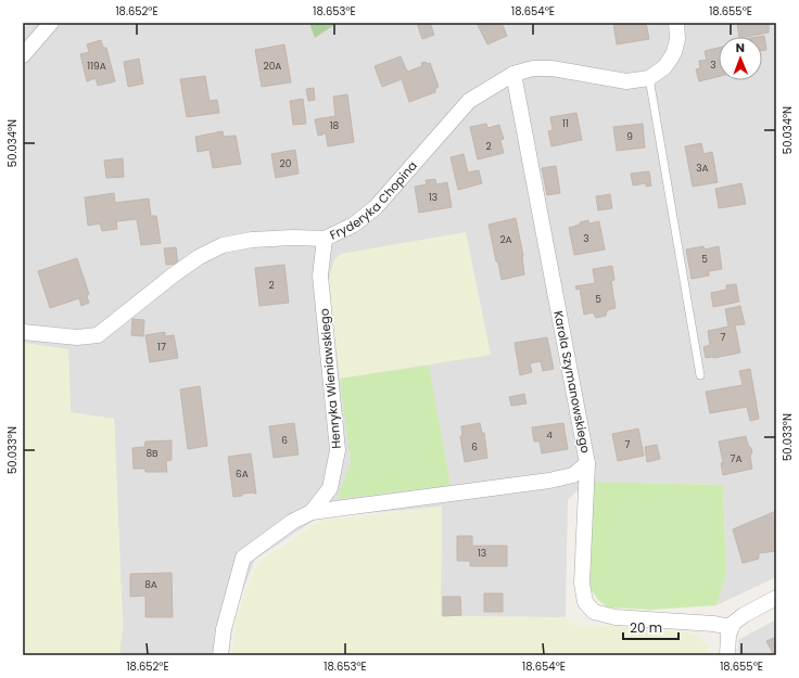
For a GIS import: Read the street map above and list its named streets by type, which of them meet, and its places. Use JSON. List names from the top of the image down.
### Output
{
  "streets": {
    "street": ["Fryderyka Chopina", "Henryka Wieniawskiego", "Karola Szymanowskiego"]
  },
  "crossings": [
    ["Fryderyka Chopina", "Henryka Wieniawskiego"],
    ["Fryderyka Chopina", "Karola Szymanowskiego"],
    ["Henryka Wieniawskiego", "Karola Szymanowskiego"]
  ],
  "house_numbers": [
    "3",
    "119A",
    "20A",
    "11",
    "18",
    "9",
    "2",
    "20",
    "3A",
    "13",
    "3",
    "2A",
    "5",
    "2",
    "5",
    "7",
    "17",
    "4",
    "6",
    "7",
    "6",
    "8B",
    "7A",
    "6A",
    "13",
    "8A"
  ],
  "scale_bar": "20 m",
  "north": "top",
  "coordinates": [
    "18.652°E",
    "18.653°E",
    "18.654°E",
    "18.655°E",
    "50.034°N",
    "50.033°N"
  ]
}
